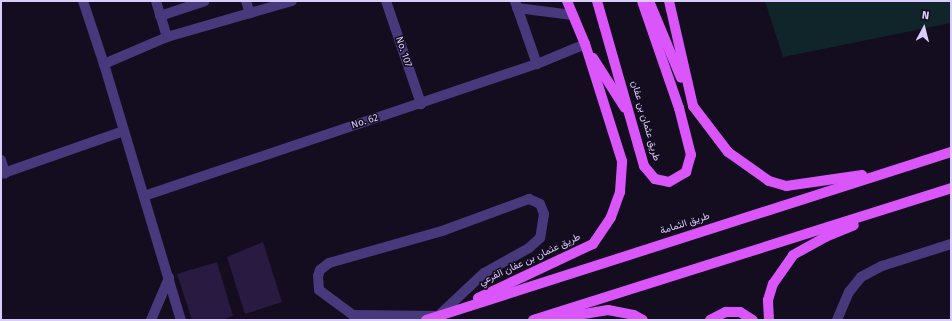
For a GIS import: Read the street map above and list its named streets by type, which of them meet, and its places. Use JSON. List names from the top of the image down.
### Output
{
  "streets": {
    "main road": ["طريق عثمان بن عفان", "طريق الثمامة", "طريق عثمان بن عفان الفرعي"],
    "street": ["No. 107", "No. 62"]
  },
  "crossings": [
    ["No. 107", "No. 62"],
    ["No. 62", "طريق عثمان بن عفان الفرعي"],
    ["طريق الثمامة", "طريق عثمان بن عفان الفرعي"]
  ],
  "north": "top"
}
